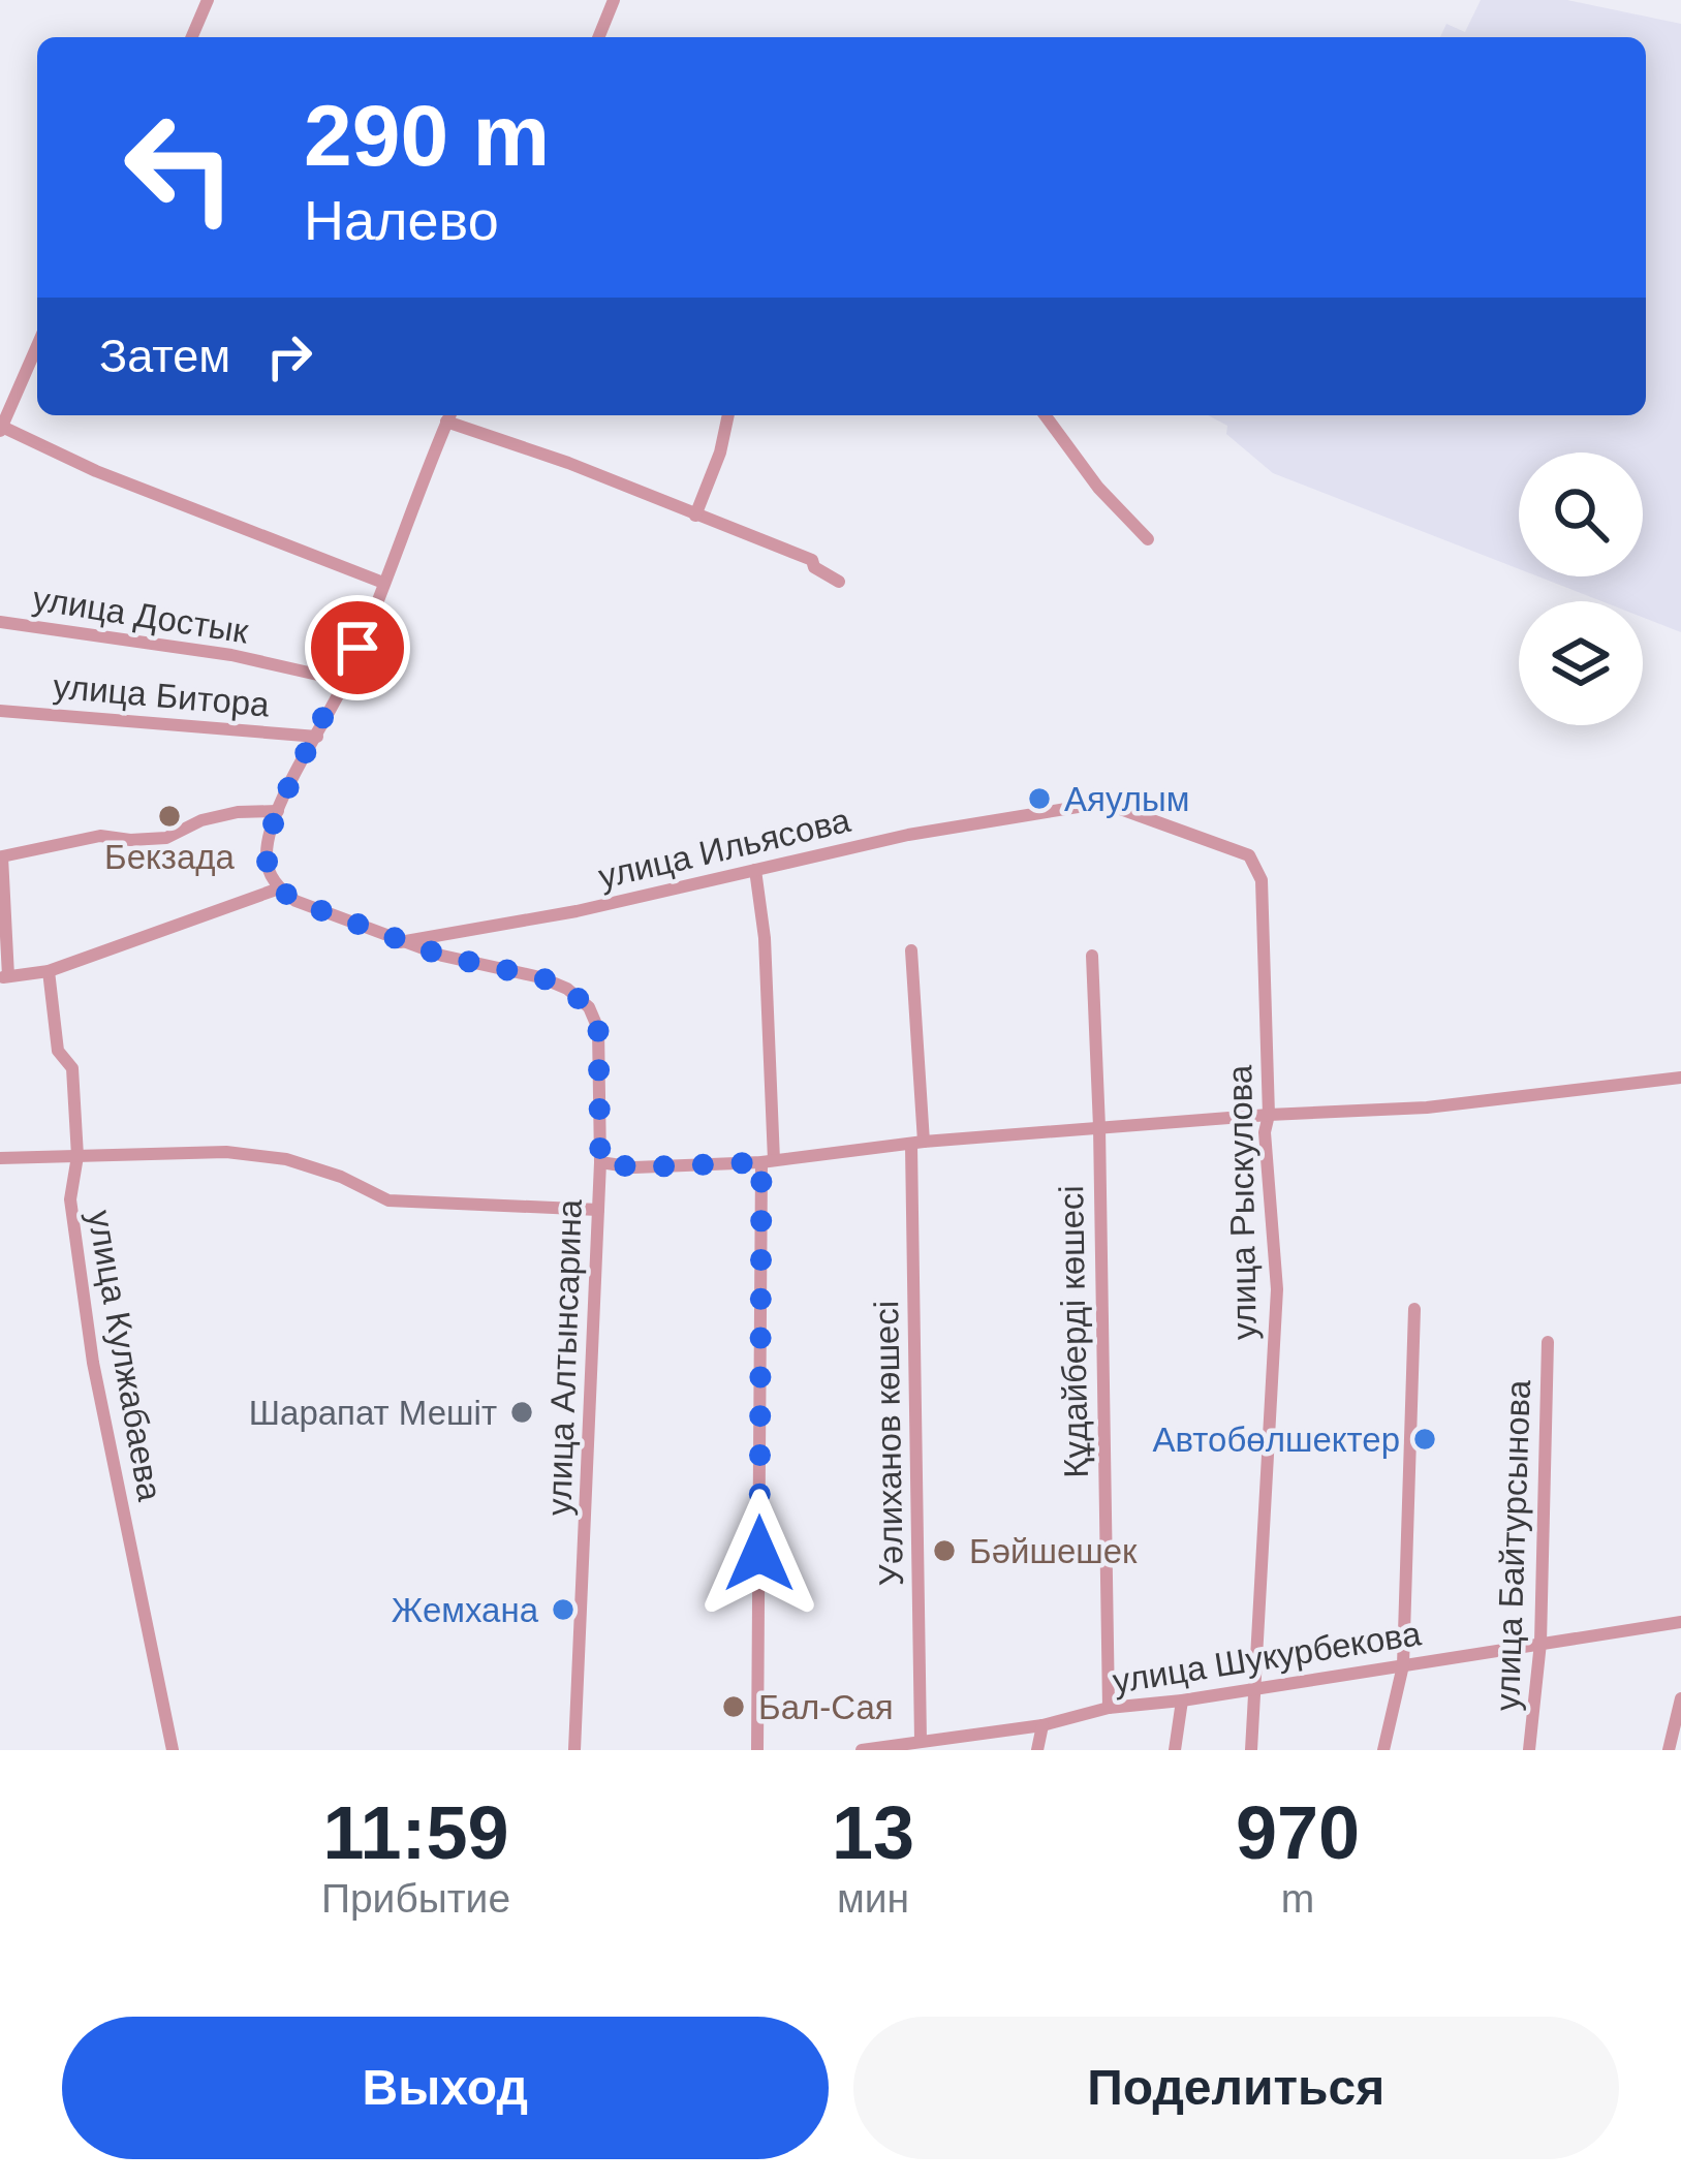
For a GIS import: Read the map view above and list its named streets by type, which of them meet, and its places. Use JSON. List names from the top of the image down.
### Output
{
  "streets": {
    "street": [
      "улица Достык",
      "улица Битора",
      "улица Ильясова",
      "улица Рыскулова",
      "Құдайберді көшесі",
      "улица Кулжабаева",
      "улица Алтынсарина",
      "Уәлиханов көшесі",
      "улица Байтурсынова",
      "улица Шукурбекова"
    ]
  },
  "crossings": [
    ["улица Ильясова", "улица Рыскулова"],
    ["улица Ильясова", "улица Алтынсарина"],
    ["улица Рыскулова", "улица Шукурбекова"],
    ["Құдайберді көшесі", "улица Шукурбекова"],
    ["Уәлиханов көшесі", "улица Шукурбекова"],
    ["улица Байтурсынова", "улица Шукурбекова"]
  ],
  "places": [
    "Аяулым",
    "Бекзада",
    "Шарапат Мешіт",
    "Автобөлшектер",
    "Бәйшешек",
    "Жемхана",
    "Бал-Сая"
  ],
  "page": {
    "turn": ["290 m", "Налево"],
    "then": "Затем",
    "eta": [
      "11:59",
      "Прибытие",
      "13",
      "мин",
      "970",
      "m"
    ],
    "buttons": ["Выход", "Поделиться"]
  }
}
